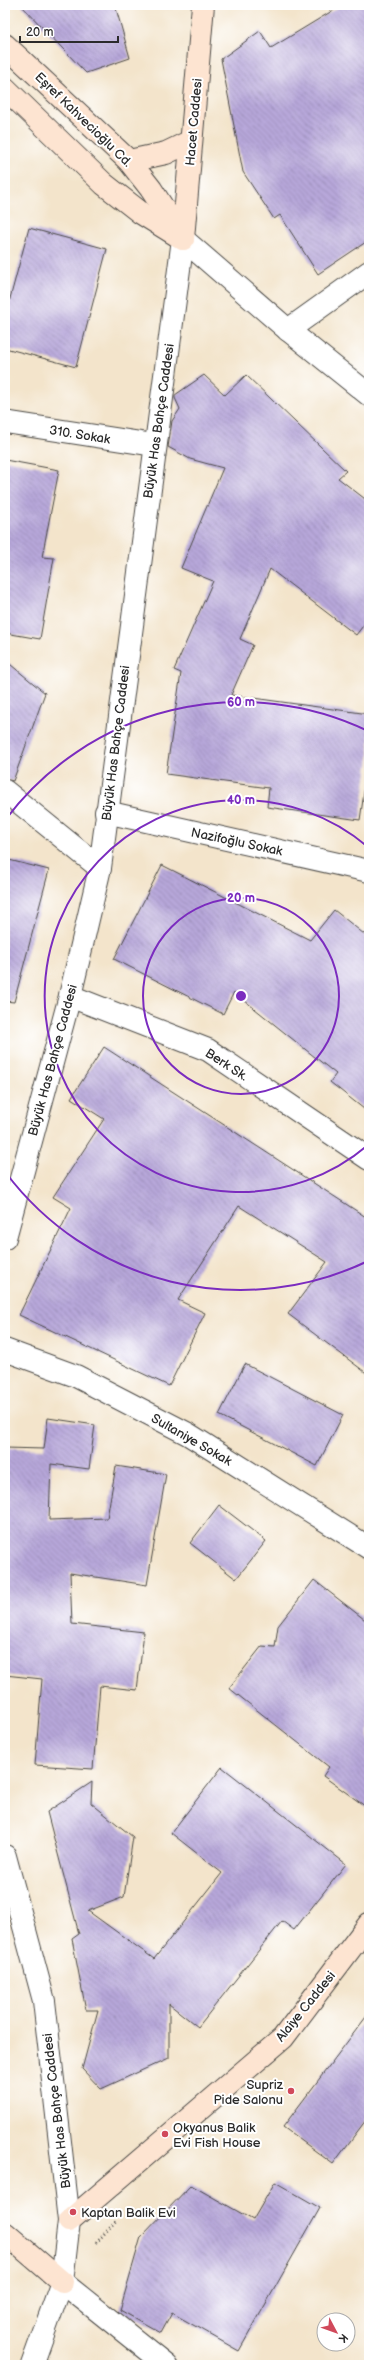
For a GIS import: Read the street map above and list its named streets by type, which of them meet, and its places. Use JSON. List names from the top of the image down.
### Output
{
  "streets": {
    "street": [
      "Eşref Kahvecioğlu Cd.",
      "Hacet Caddesi",
      "Büyük Has Bahçe Caddesi",
      "310. Sokak",
      "Nazifoğlu Sokak",
      "Berk Sk.",
      "Sultaniye Sokak",
      "Alaiye Caddesi"
    ]
  },
  "crossings": [
    ["Eşref Kahvecioğlu Cd.", "Hacet Caddesi"],
    ["Eşref Kahvecioğlu Cd.", "Büyük Has Bahçe Caddesi"],
    ["Hacet Caddesi", "Büyük Has Bahçe Caddesi"],
    ["Büyük Has Bahçe Caddesi", "310. Sokak"],
    ["Büyük Has Bahçe Caddesi", "Nazifoğlu Sokak"],
    ["Büyük Has Bahçe Caddesi", "Berk Sk."],
    ["Büyük Has Bahçe Caddesi", "Alaiye Caddesi"]
  ],
  "places": ["Supriz Pide Salonu", "Okyanus Balik Evi Fish House", "Kaptan Balik Evi"],
  "scale_bar": "20 m",
  "north": "bottom right",
  "rings": ["60 m", "40 m", "20 m"]
}
